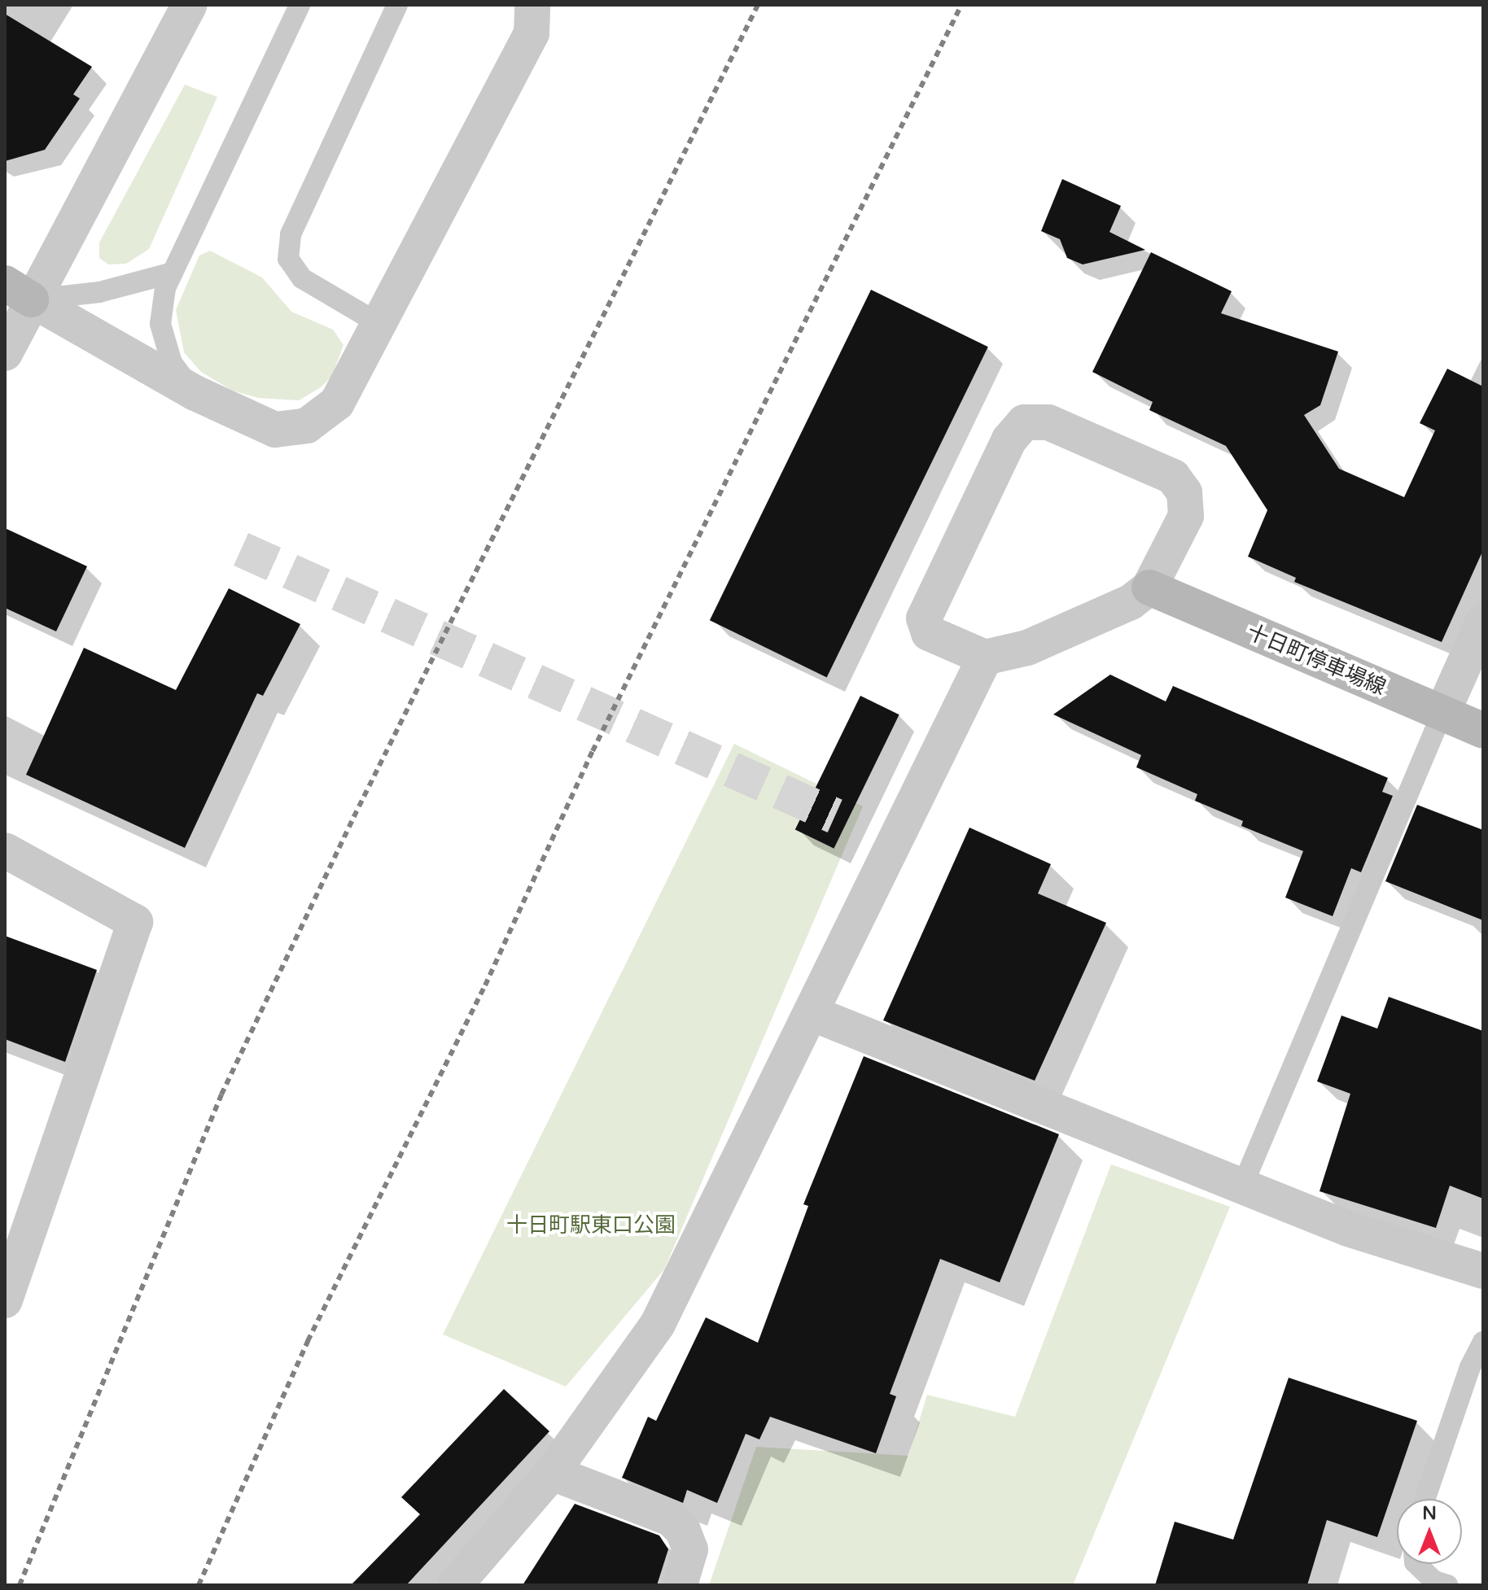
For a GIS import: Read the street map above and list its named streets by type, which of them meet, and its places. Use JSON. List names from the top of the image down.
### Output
{
  "streets": {
    "main road": ["十日町停車場線"]
  },
  "parks": ["十日町駅東口公園"],
  "north": "top"
}
